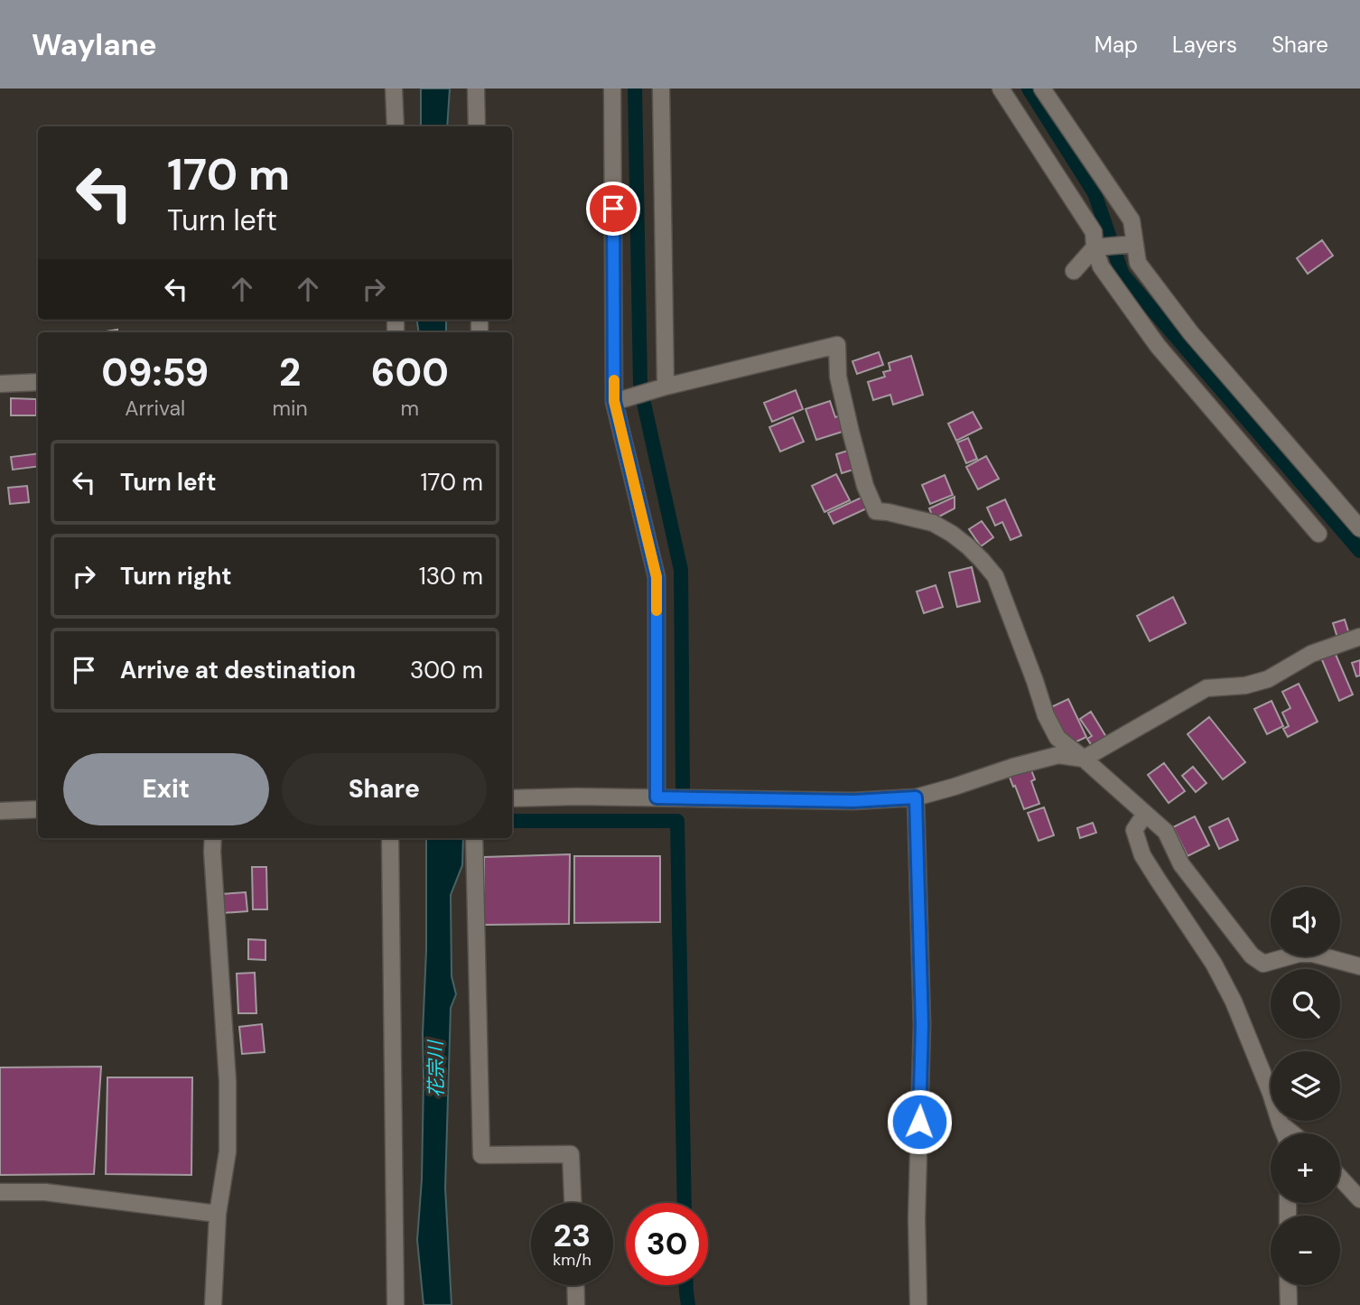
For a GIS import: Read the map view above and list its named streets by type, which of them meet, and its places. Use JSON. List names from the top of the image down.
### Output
{
  "water": ["花宗川"],
  "page": {
    "header": "Waylane",
    "nav": ["Map", "Layers", "Share"],
    "turn": ["170 m", "Turn left"],
    "eta": [
      "09:59",
      "Arrival",
      "2",
      "min",
      "600",
      "m"
    ],
    "list": [
      {
        "name": "Turn left",
        "value": "170 m"
      },
      {
        "name": "Turn right",
        "value": "130 m"
      },
      {
        "name": "Arrive at destination",
        "value": "300 m"
      }
    ],
    "buttons": ["Exit", "Share"],
    "map_buttons": ["+", "−"],
    "speed": "23 km/h",
    "limit": "30"
  }
}
